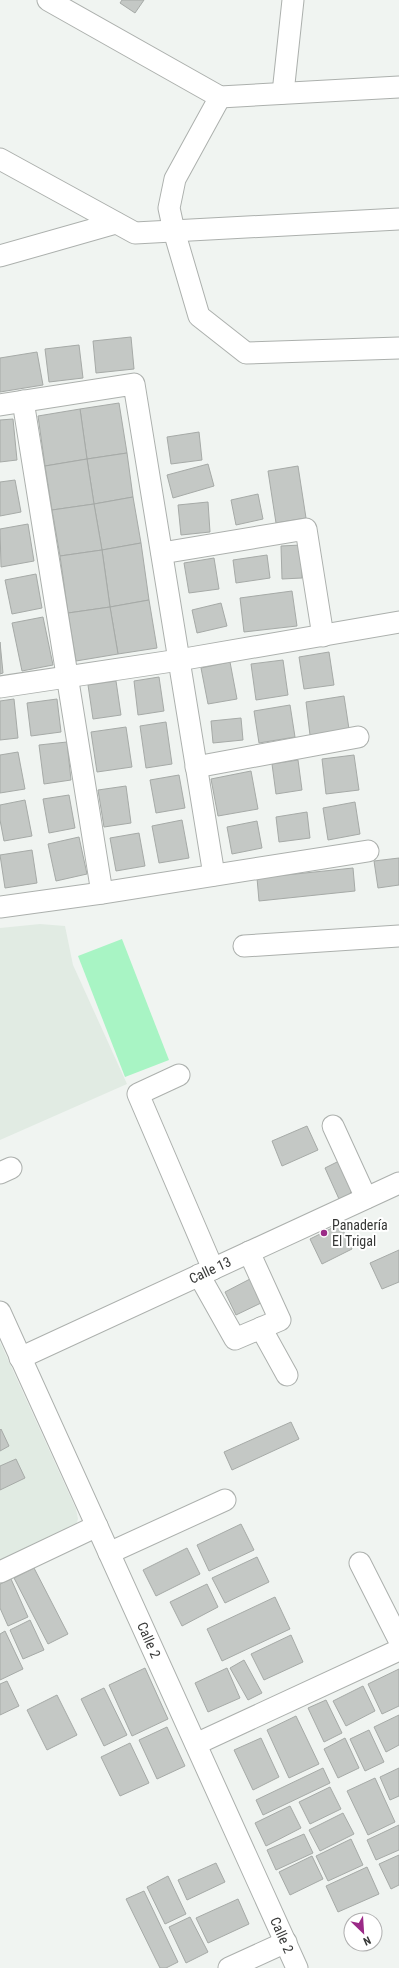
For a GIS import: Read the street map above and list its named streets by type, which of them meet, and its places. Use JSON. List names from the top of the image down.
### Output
{
  "streets": {
    "street": ["Calle 13", "Calle 2"]
  },
  "crossings": [
    ["Calle 13", "Calle 2"]
  ],
  "places": ["Panadería El Trigal"],
  "north": "bottom right"
}
